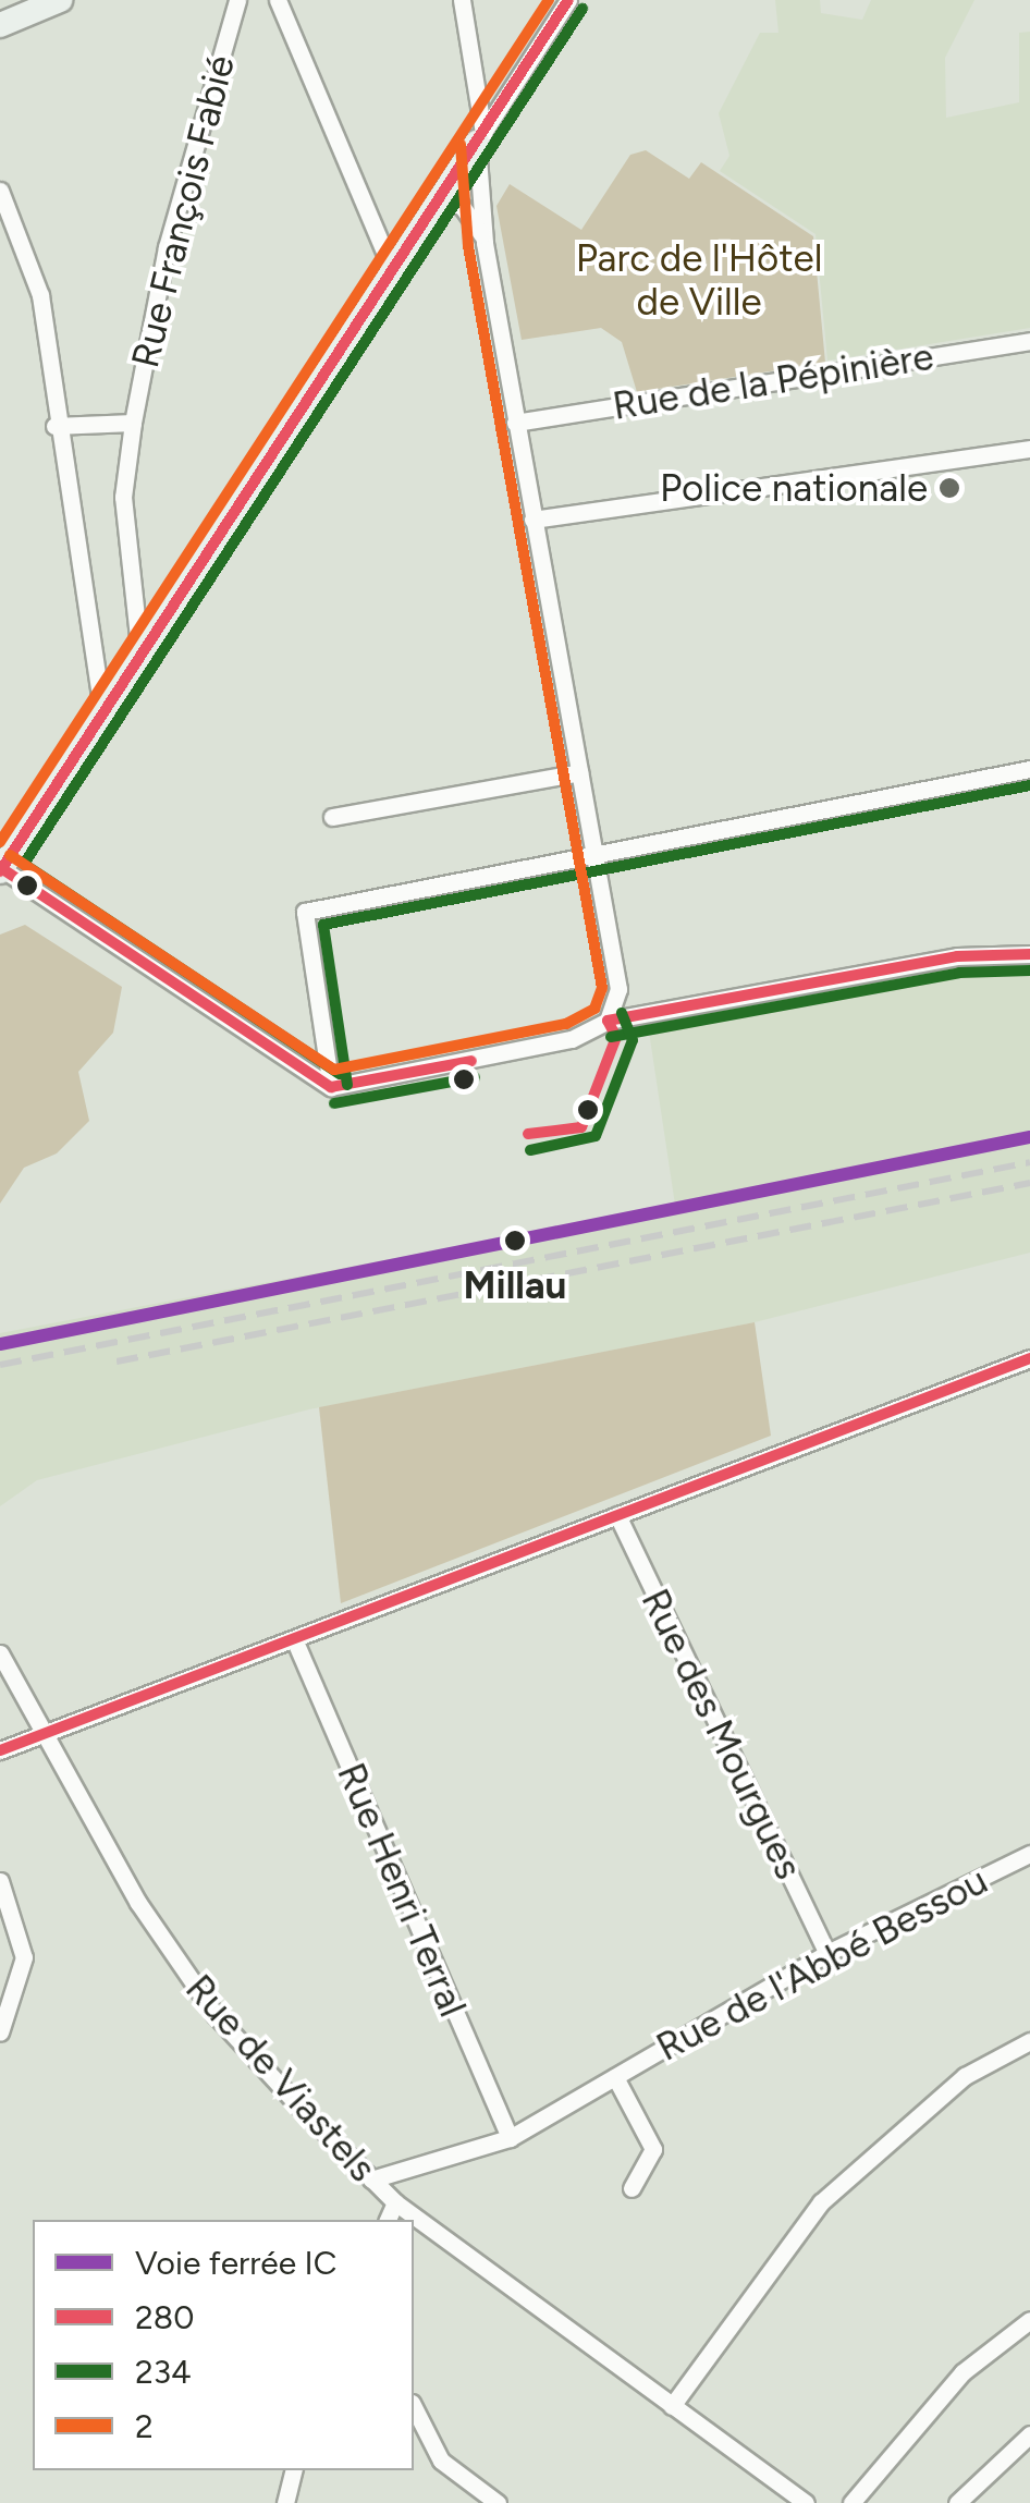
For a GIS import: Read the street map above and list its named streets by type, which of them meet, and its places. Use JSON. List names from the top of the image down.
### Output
{
  "streets": {
    "street": [
      "Rue François Fabié",
      "Rue de la Pépinière",
      "Rue des Mourgues",
      "Rue Henri Terral",
      "Rue de l'Abbé Bessou",
      "Rue de Viastels"
    ]
  },
  "crossings": [
    ["Rue des Mourgues", "Rue de l'Abbé Bessou"],
    ["Rue Henri Terral", "Rue de l'Abbé Bessou"],
    ["Rue de l'Abbé Bessou", "Rue de Viastels"]
  ],
  "parks": ["Parc de l'Hôtel de Ville"],
  "places": ["Police nationale", "Millau"],
  "lines": [
    "transit line 280",
    "transit line 2",
    "transit line 234",
    "rail line IC"
  ],
  "legend": [
    "Voie ferrée IC",
    "280",
    "234",
    "2"
  ]
}
